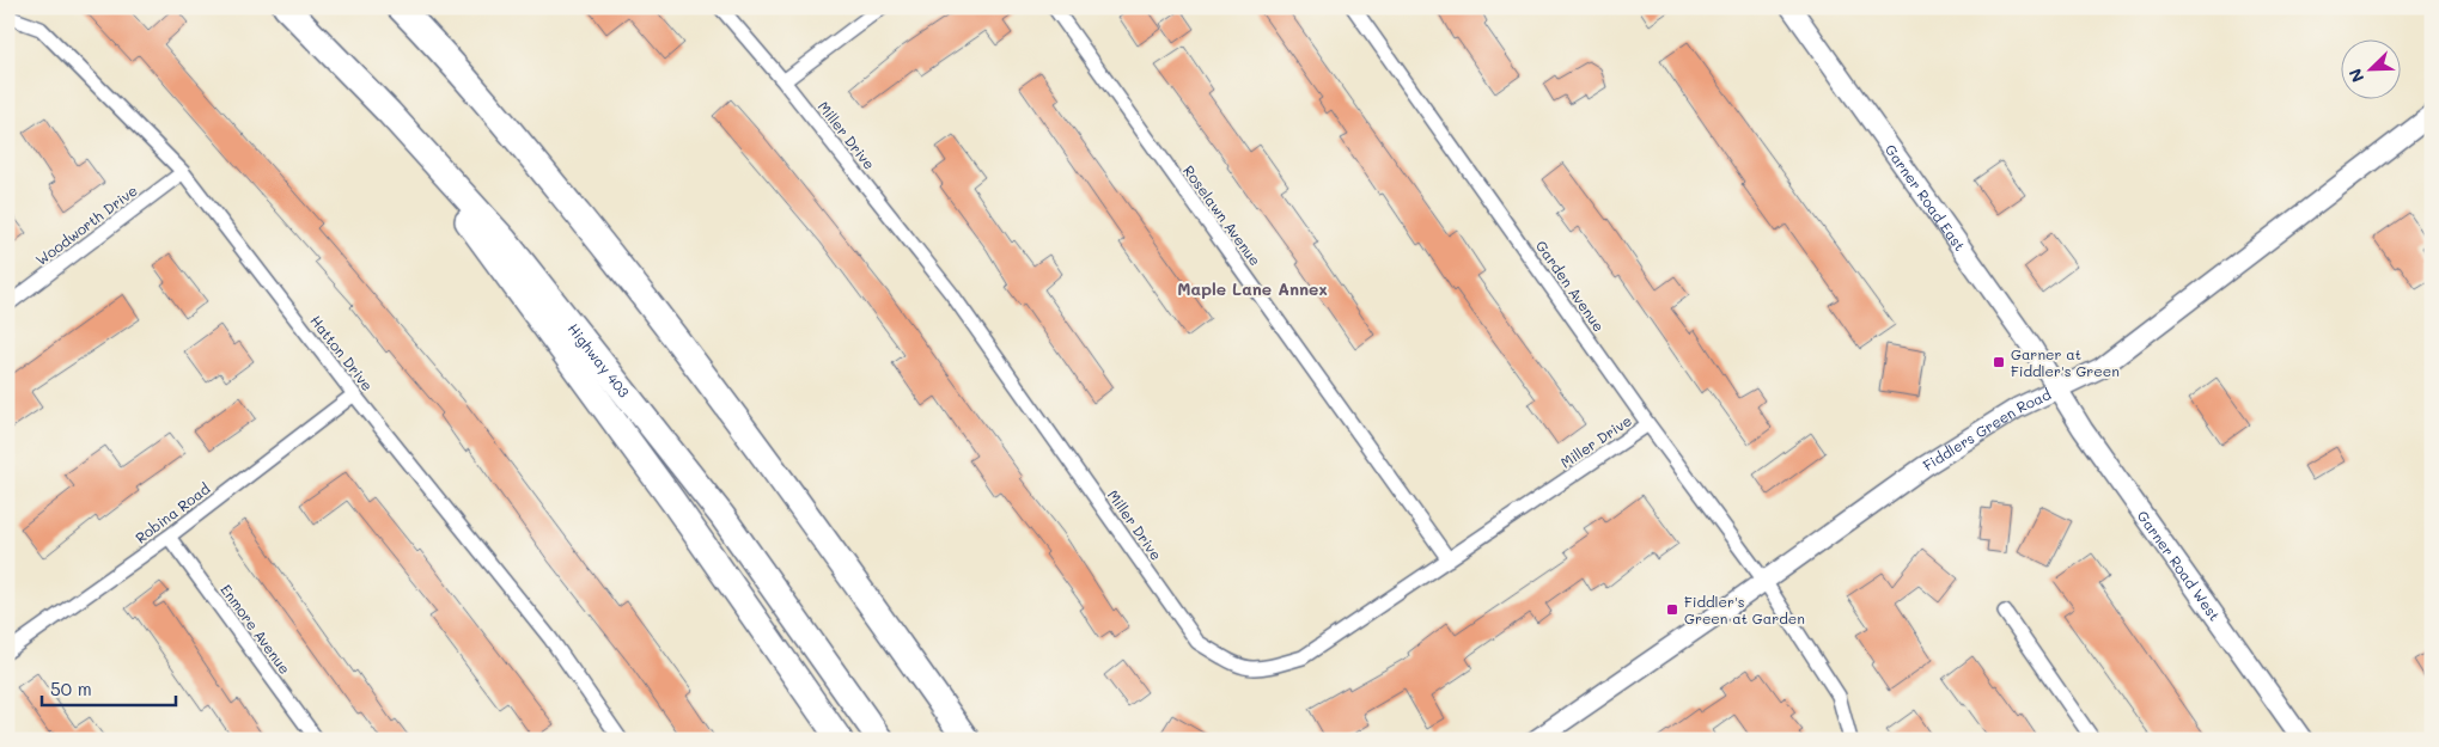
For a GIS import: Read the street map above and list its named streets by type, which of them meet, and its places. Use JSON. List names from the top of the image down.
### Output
{
  "streets": {
    "highway": ["Highway 403"],
    "main road": ["Garner Road East", "Fiddlers Green Road", "Garner Road West"],
    "street": [
      "Miller Drive",
      "Roselawn Avenue",
      "Woodworth Drive",
      "Garden Avenue",
      "Hatton Drive",
      "Robina Road",
      "Enmore Avenue"
    ]
  },
  "crossings": [
    ["Miller Drive", "Roselawn Avenue"],
    ["Miller Drive", "Garden Avenue"],
    ["Garner Road East", "Fiddlers Green Road"],
    ["Garner Road East", "Garner Road West"],
    ["Woodworth Drive", "Hatton Drive"],
    ["Garden Avenue", "Fiddlers Green Road"],
    ["Hatton Drive", "Robina Road"],
    ["Fiddlers Green Road", "Garner Road West"],
    ["Robina Road", "Enmore Avenue"]
  ],
  "districts": ["Maple Lane Annex"],
  "places": {
    "transit": ["Garner at Fiddler's Green", "Fiddler's Green at Garden"]
  },
  "scale_bar": "50 m",
  "north": "bottom left"
}
